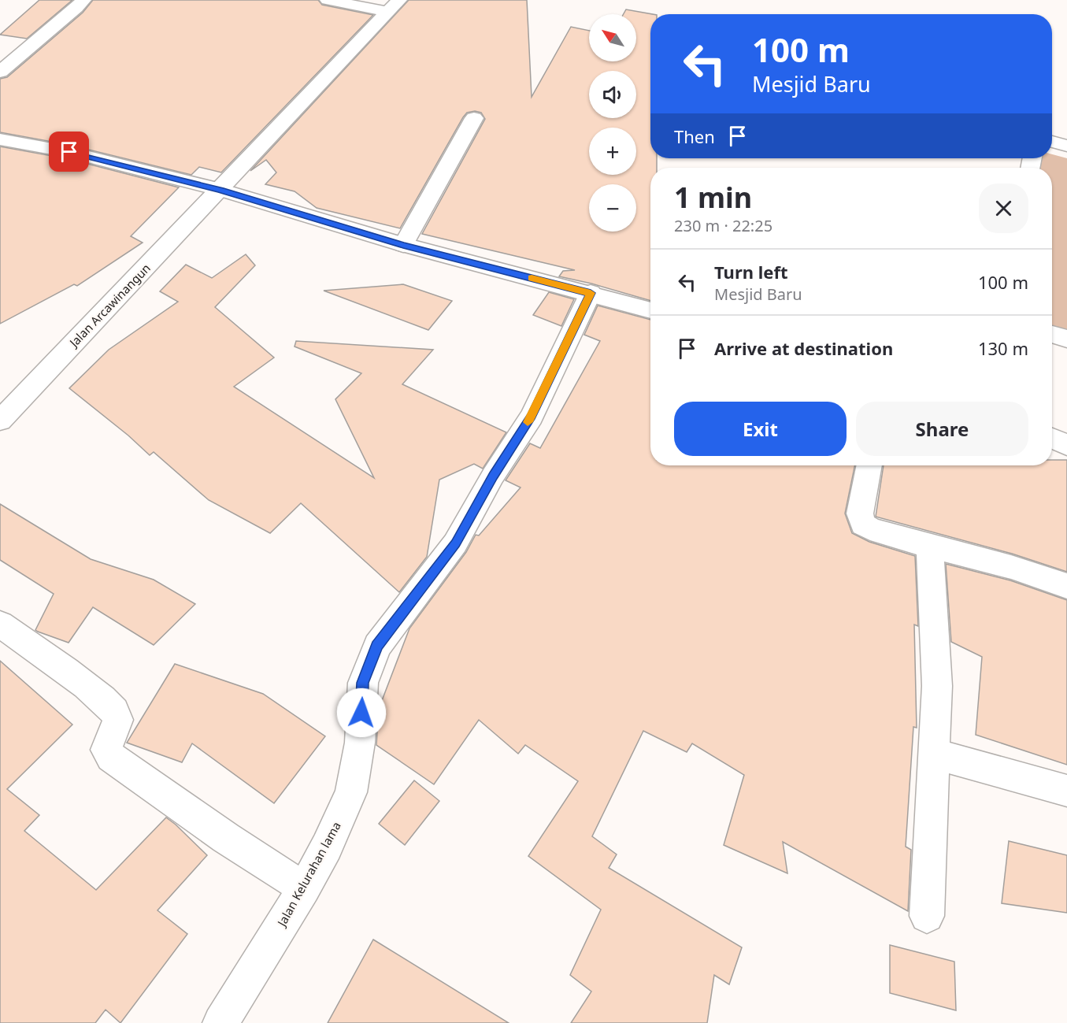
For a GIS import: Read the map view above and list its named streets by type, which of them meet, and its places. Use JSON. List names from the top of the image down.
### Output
{
  "streets": {
    "street": ["Jalan Arcawinangun", "Jalan Kelurahan lama"]
  },
  "north": "top left",
  "page": {
    "map_buttons": ["+", "−"],
    "turn": ["100 m", "Mesjid Baru"],
    "then": "Then",
    "heading": ["1 min", "230 m · 22:25"],
    "list": [
      {
        "name": "Turn left",
        "note": "Mesjid Baru",
        "value": "100 m"
      },
      {
        "name": "Arrive at destination",
        "value": "130 m"
      }
    ],
    "buttons": ["Exit", "Share"]
  }
}
